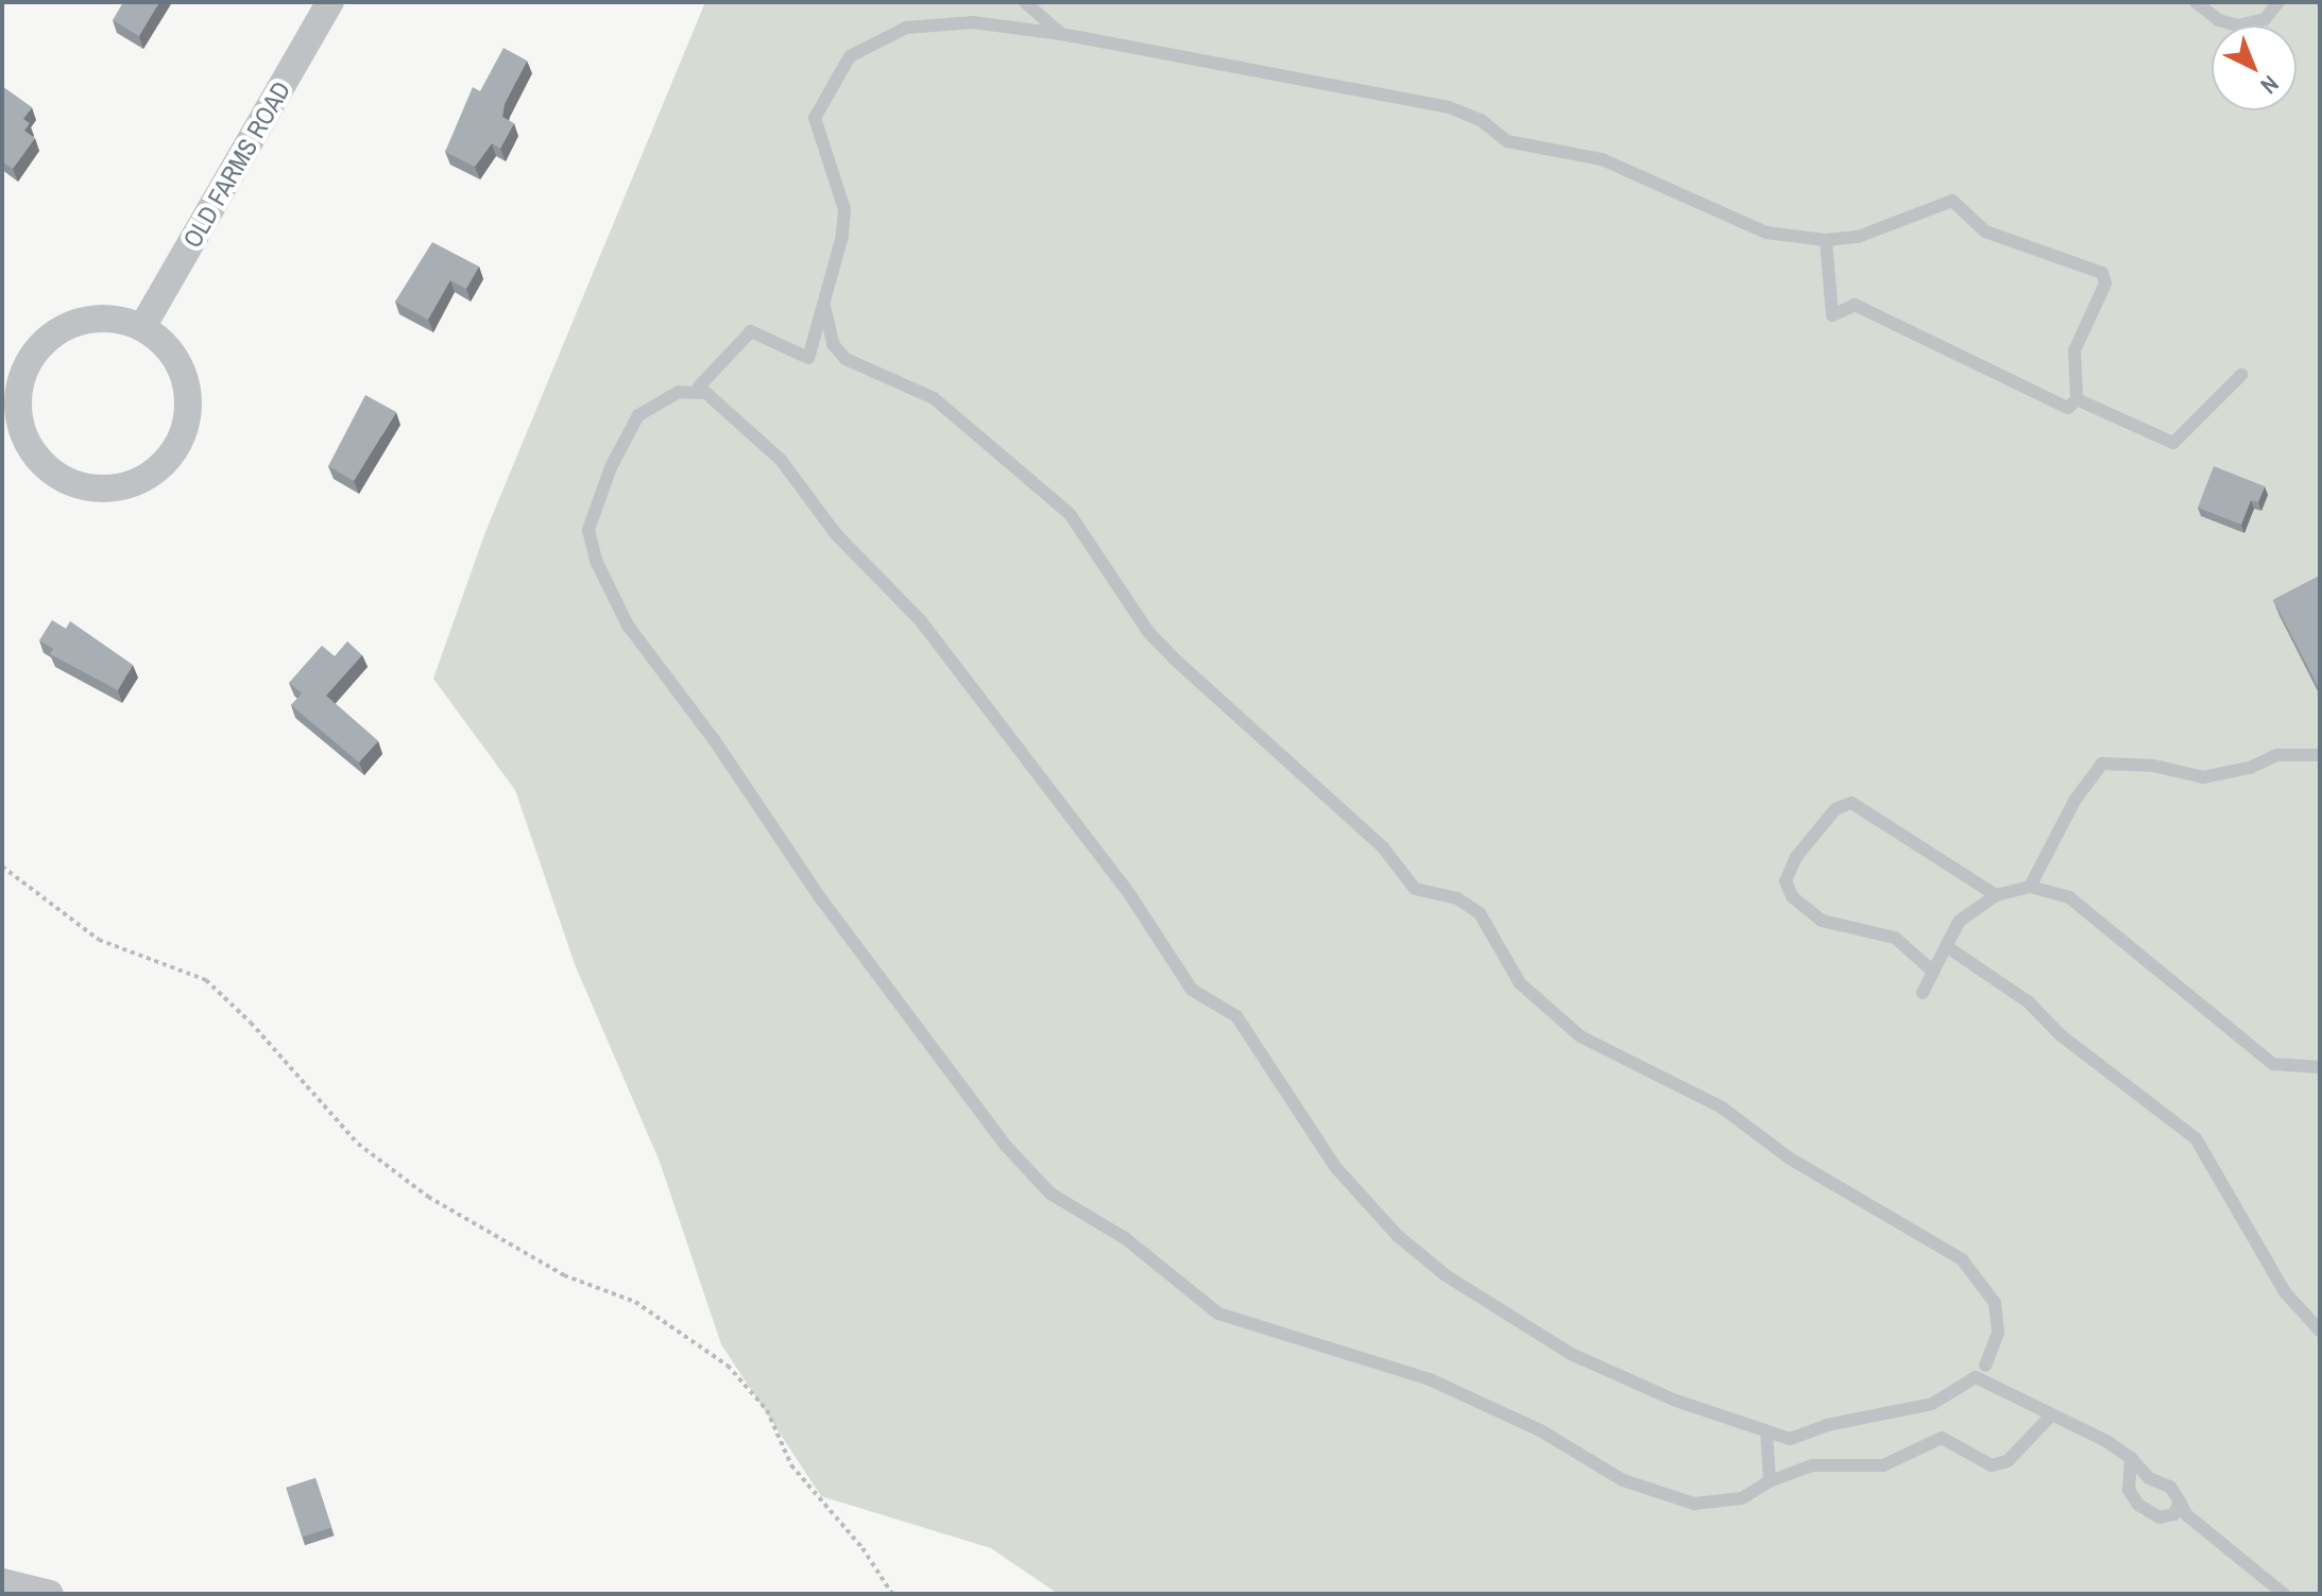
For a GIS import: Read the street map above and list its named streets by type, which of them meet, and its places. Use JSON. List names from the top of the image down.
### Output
{
  "streets": {
    "street": ["OLD FARMS ROAD"]
  },
  "north": "bottom right"
}
